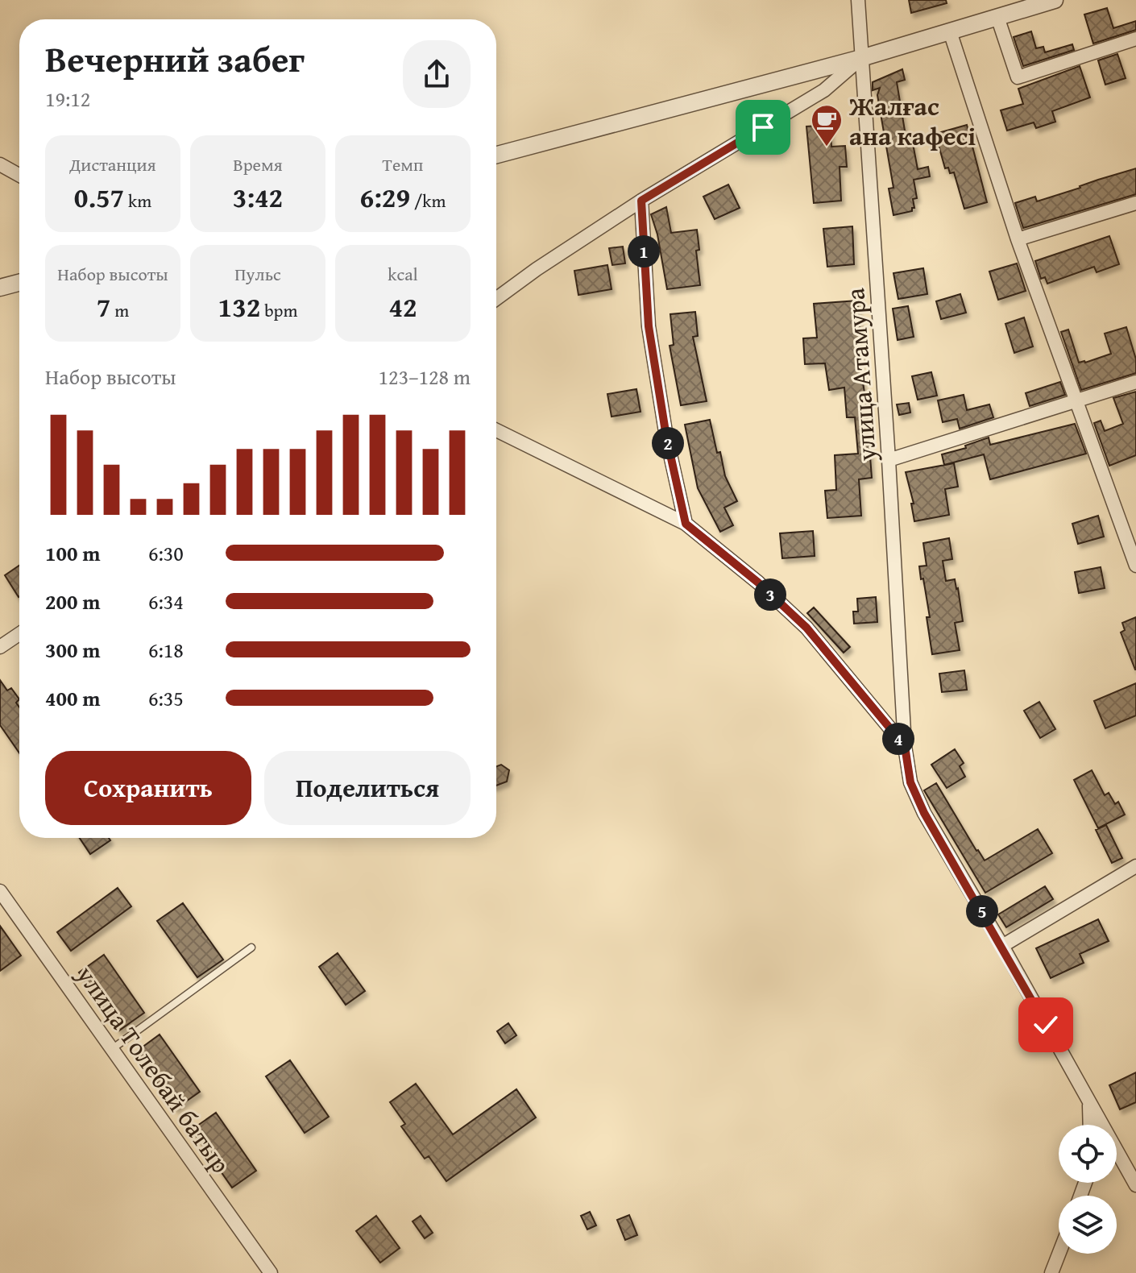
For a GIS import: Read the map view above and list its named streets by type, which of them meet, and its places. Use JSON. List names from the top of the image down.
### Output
{
  "streets": {
    "street": ["улица Атамура", "улица Толебай батыр"]
  },
  "places": {
    "cafe": ["Жалғас ана кафесі"]
  },
  "page": {
    "heading": ["Вечерний забег", "19:12"],
    "stats": [
      ["Дистанция", "0.57 km"],
      ["Время", "3:42"],
      ["Темп", "6:29 /km"],
      ["Набор высоты", "7 m"],
      ["Пульс", "132 bpm"],
      ["kcal", "42"]
    ],
    "pins": [
      "1",
      "2",
      "3",
      "4",
      "5"
    ],
    "chart": ["Набор высоты", "123–128 m"],
    "list": [
      {
        "name": "100 m",
        "note": "6:30"
      },
      {
        "name": "200 m",
        "note": "6:34"
      },
      {
        "name": "300 m",
        "note": "6:18"
      },
      {
        "name": "400 m",
        "note": "6:35"
      }
    ],
    "buttons": ["Сохранить", "Поделиться"]
  }
}
